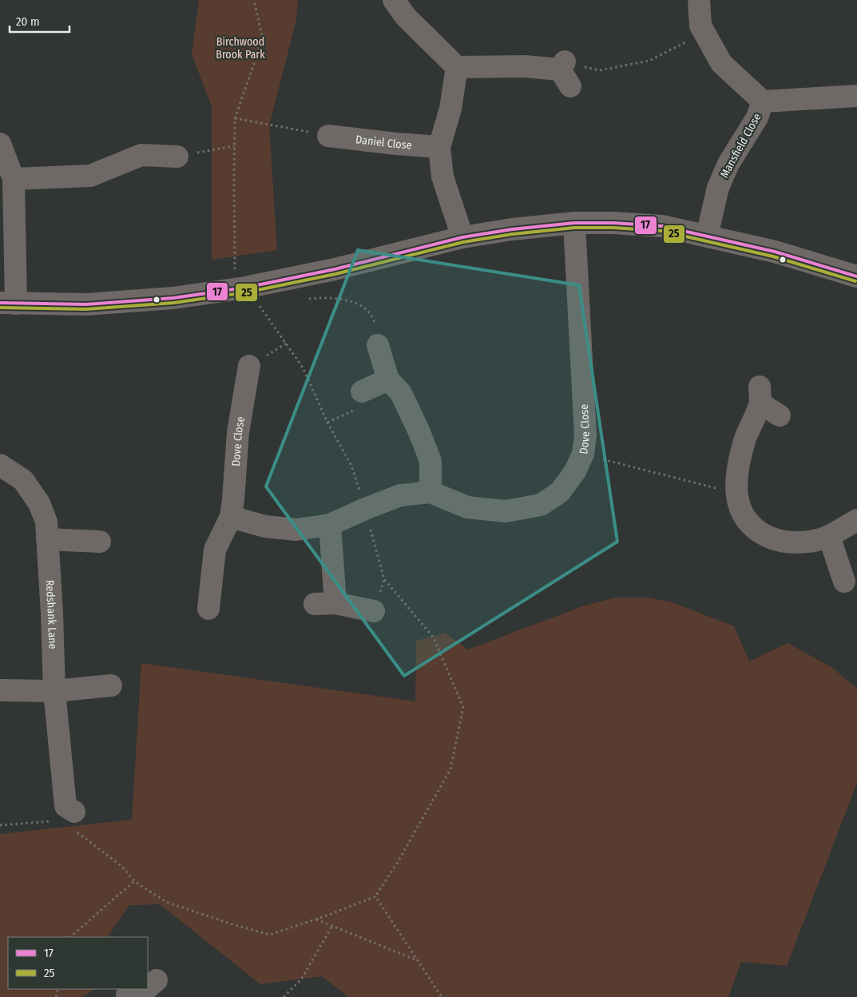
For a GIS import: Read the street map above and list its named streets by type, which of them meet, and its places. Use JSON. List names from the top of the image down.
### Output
{
  "streets": {
    "street": [
      "Daniel Close",
      "Mansfield Close",
      "Dove Close",
      "Redshank Lane"
    ]
  },
  "parks": ["Birchwood Brook Park"],
  "lines": ["transit line 17", "transit line 25"],
  "legend": ["17", "25"],
  "scale_bar": "20 m"
}
